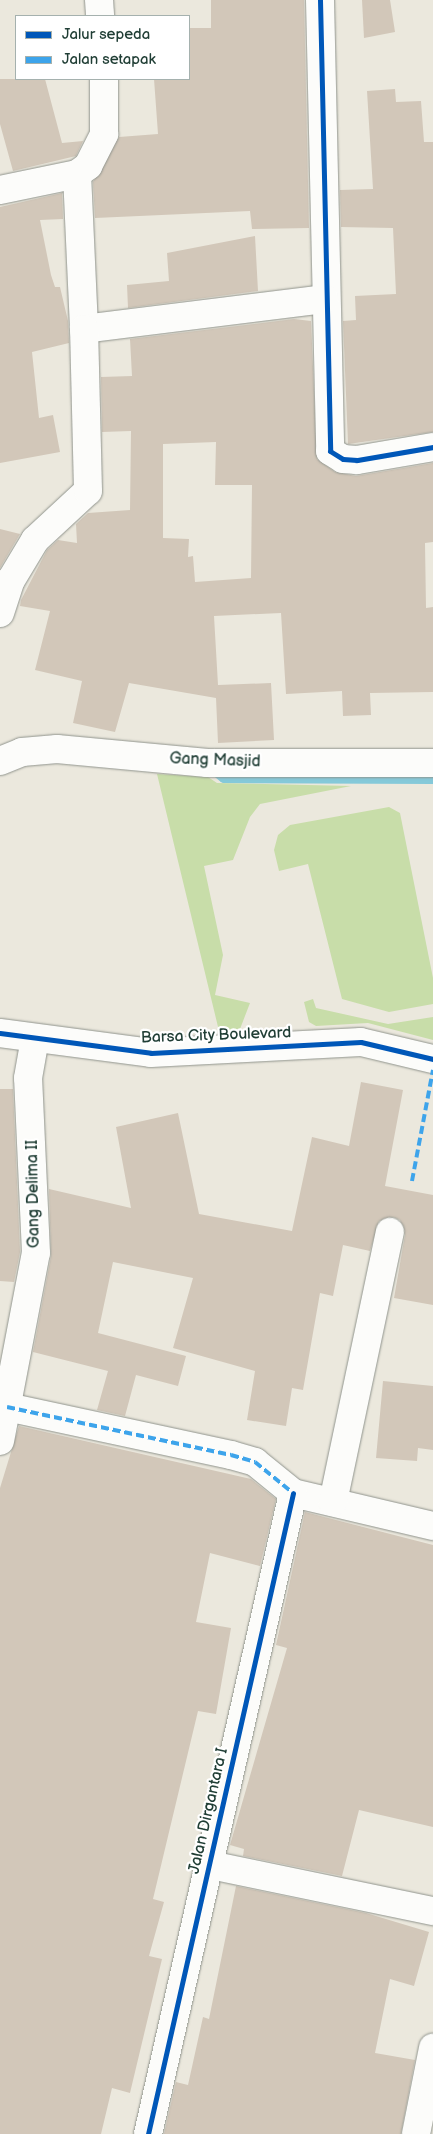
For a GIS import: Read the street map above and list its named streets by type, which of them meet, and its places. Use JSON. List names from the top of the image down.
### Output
{
  "streets": {
    "street": [
      "Gang Masjid",
      "Barsa City Boulevard",
      "Gang Delima II",
      "Jalan Dirgantara I"
    ]
  },
  "crossings": [
    ["Barsa City Boulevard", "Gang Delima II"]
  ],
  "legend": ["Jalur sepeda", "Jalan setapak"]
}
